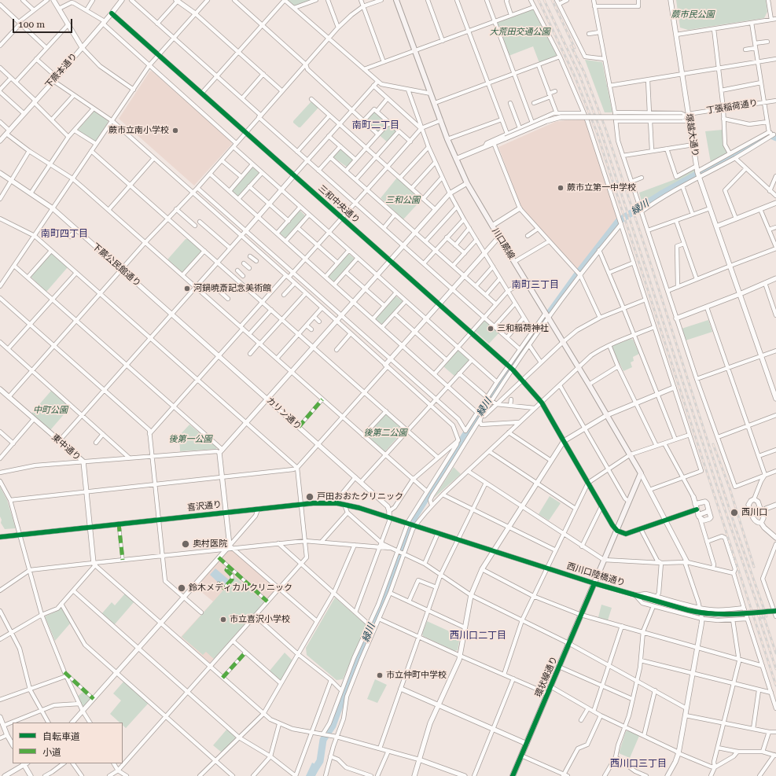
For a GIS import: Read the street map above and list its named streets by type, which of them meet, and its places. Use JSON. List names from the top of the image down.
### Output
{
  "streets": {
    "main road": ["川口蕨線", "環状線通り"],
    "street": [
      "下蕨本通り",
      "丁張稲荷通り",
      "塚越大通り",
      "三和中央通り",
      "下蕨公民館通り",
      "カリン通り",
      "東中通り",
      "喜沢通り",
      "西川口陸橋通り"
    ]
  },
  "crossings": [
    ["下蕨本通り", "三和中央通り"],
    ["丁張稲荷通り", "塚越大通り"],
    ["川口蕨線", "環状線通り"],
    ["下蕨公民館通り", "カリン通り"],
    ["東中通り", "喜沢通り"],
    ["喜沢通り", "西川口陸橋通り"],
    ["西川口陸橋通り", "環状線通り"]
  ],
  "districts": [
    "南町二丁目",
    "南町四丁目",
    "南町三丁目",
    "西川口二丁目",
    "西川口三丁目"
  ],
  "water": ["緑川"],
  "parks": [
    "蕨市民公園",
    "大荒田交通公園",
    "三和公園",
    "中町公園",
    "後第二公園",
    "後第一公園"
  ],
  "places": [
    "蕨市立南小学校",
    "蕨市立第一中学校",
    "河鍋暁斎記念美術館",
    "三和稲荷神社",
    "戸田おおたクリニック",
    "西川口",
    "奥村医院",
    "鈴木メディカルクリニック",
    "市立喜沢小学校",
    "市立仲町中学校"
  ],
  "legend": ["自転車道", "小道"],
  "scale_bar": "100 m"
}
